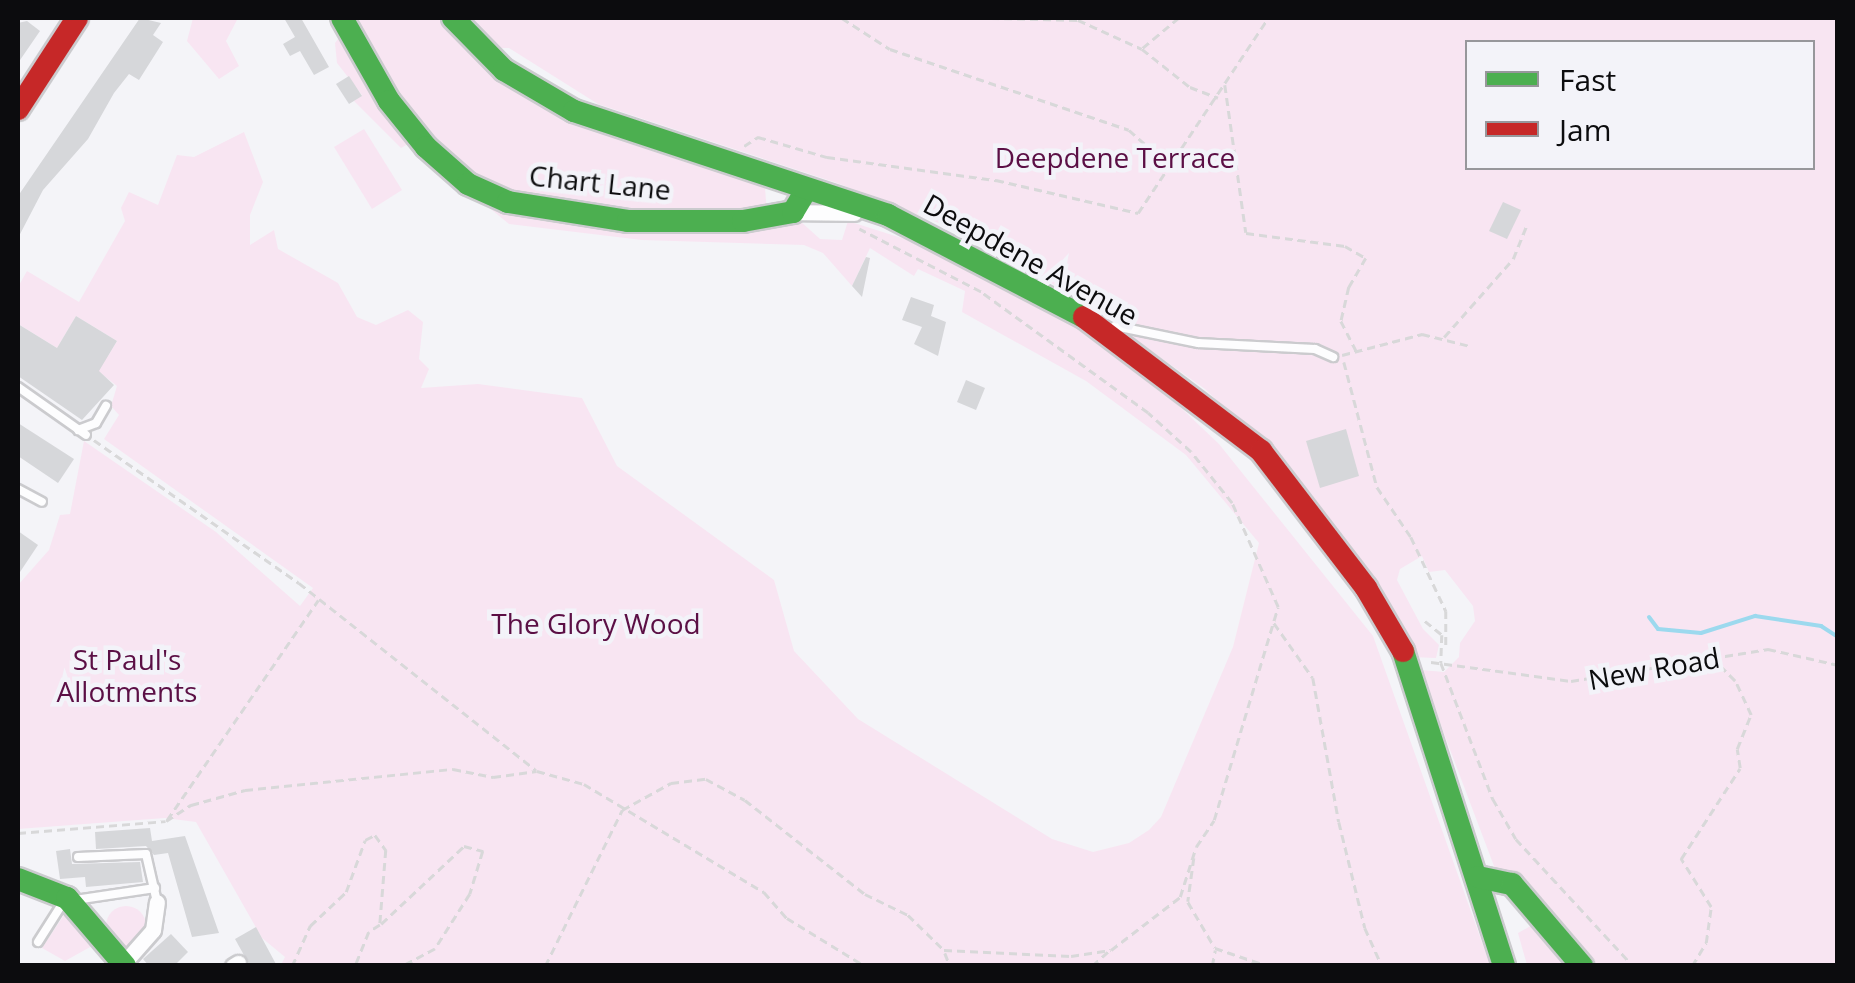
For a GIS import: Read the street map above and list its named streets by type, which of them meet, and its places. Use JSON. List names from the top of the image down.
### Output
{
  "streets": {
    "main road": ["Chart Lane", "Deepdene Avenue"],
    "path": ["New Road"]
  },
  "crossings": [
    ["Deepdene Avenue", "New Road"]
  ],
  "parks": ["Deepdene Terrace", "The Glory Wood", "St Paul's Allotments"],
  "legend": ["Fast", "Jam"]
}
